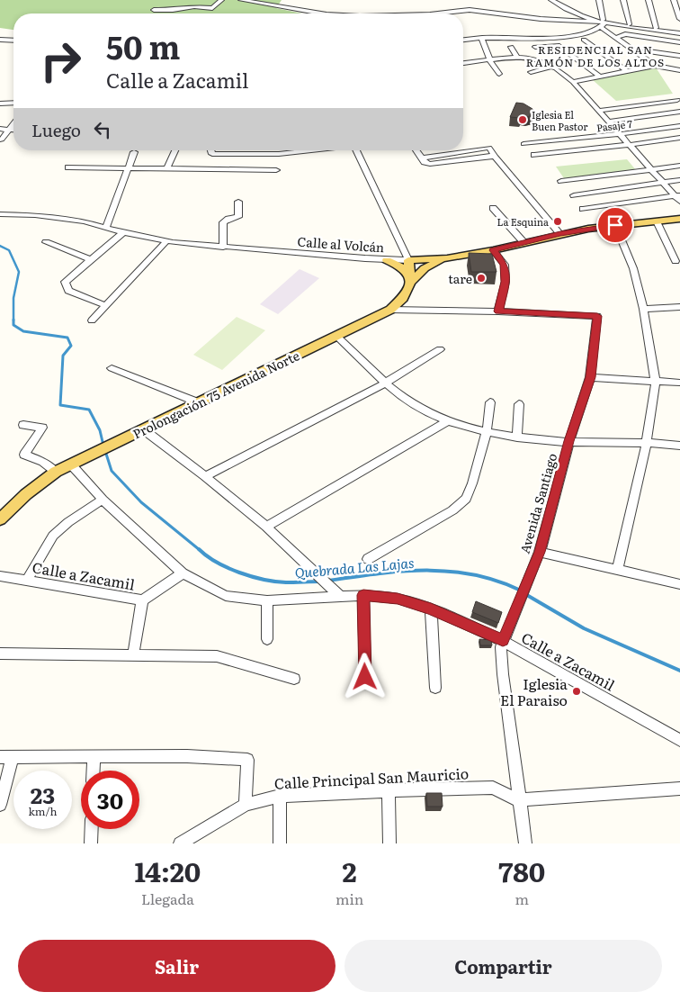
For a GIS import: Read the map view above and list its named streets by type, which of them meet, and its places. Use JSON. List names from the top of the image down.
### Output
{
  "streets": {
    "main road": ["Calle al Volcán", "Prolongación 75 Avenida Norte"],
    "street": [
      "Pasaje 7",
      "Avenida Santiago",
      "Calle a Zacamil",
      "Calle Principal San Mauricio"
    ]
  },
  "crossings": [
    ["Calle al Volcán", "Prolongación 75 Avenida Norte"],
    ["Avenida Santiago", "Calle a Zacamil"]
  ],
  "districts": ["RESIDENCIAL SAN RAMÓN DE LOS ALTOS"],
  "water": ["Quebrada Las Lajas"],
  "places": [
    "Iglesia El Buen Pastor",
    "La Esquina",
    "tare",
    "Iglesia El Paraiso"
  ],
  "page": {
    "turn": ["50 m", "Calle a Zacamil"],
    "then": "Luego",
    "speed": "23 km/h",
    "limit": "30",
    "eta": [
      "14:20",
      "Llegada",
      "2",
      "min",
      "780",
      "m"
    ],
    "buttons": ["Salir", "Compartir"]
  }
}
